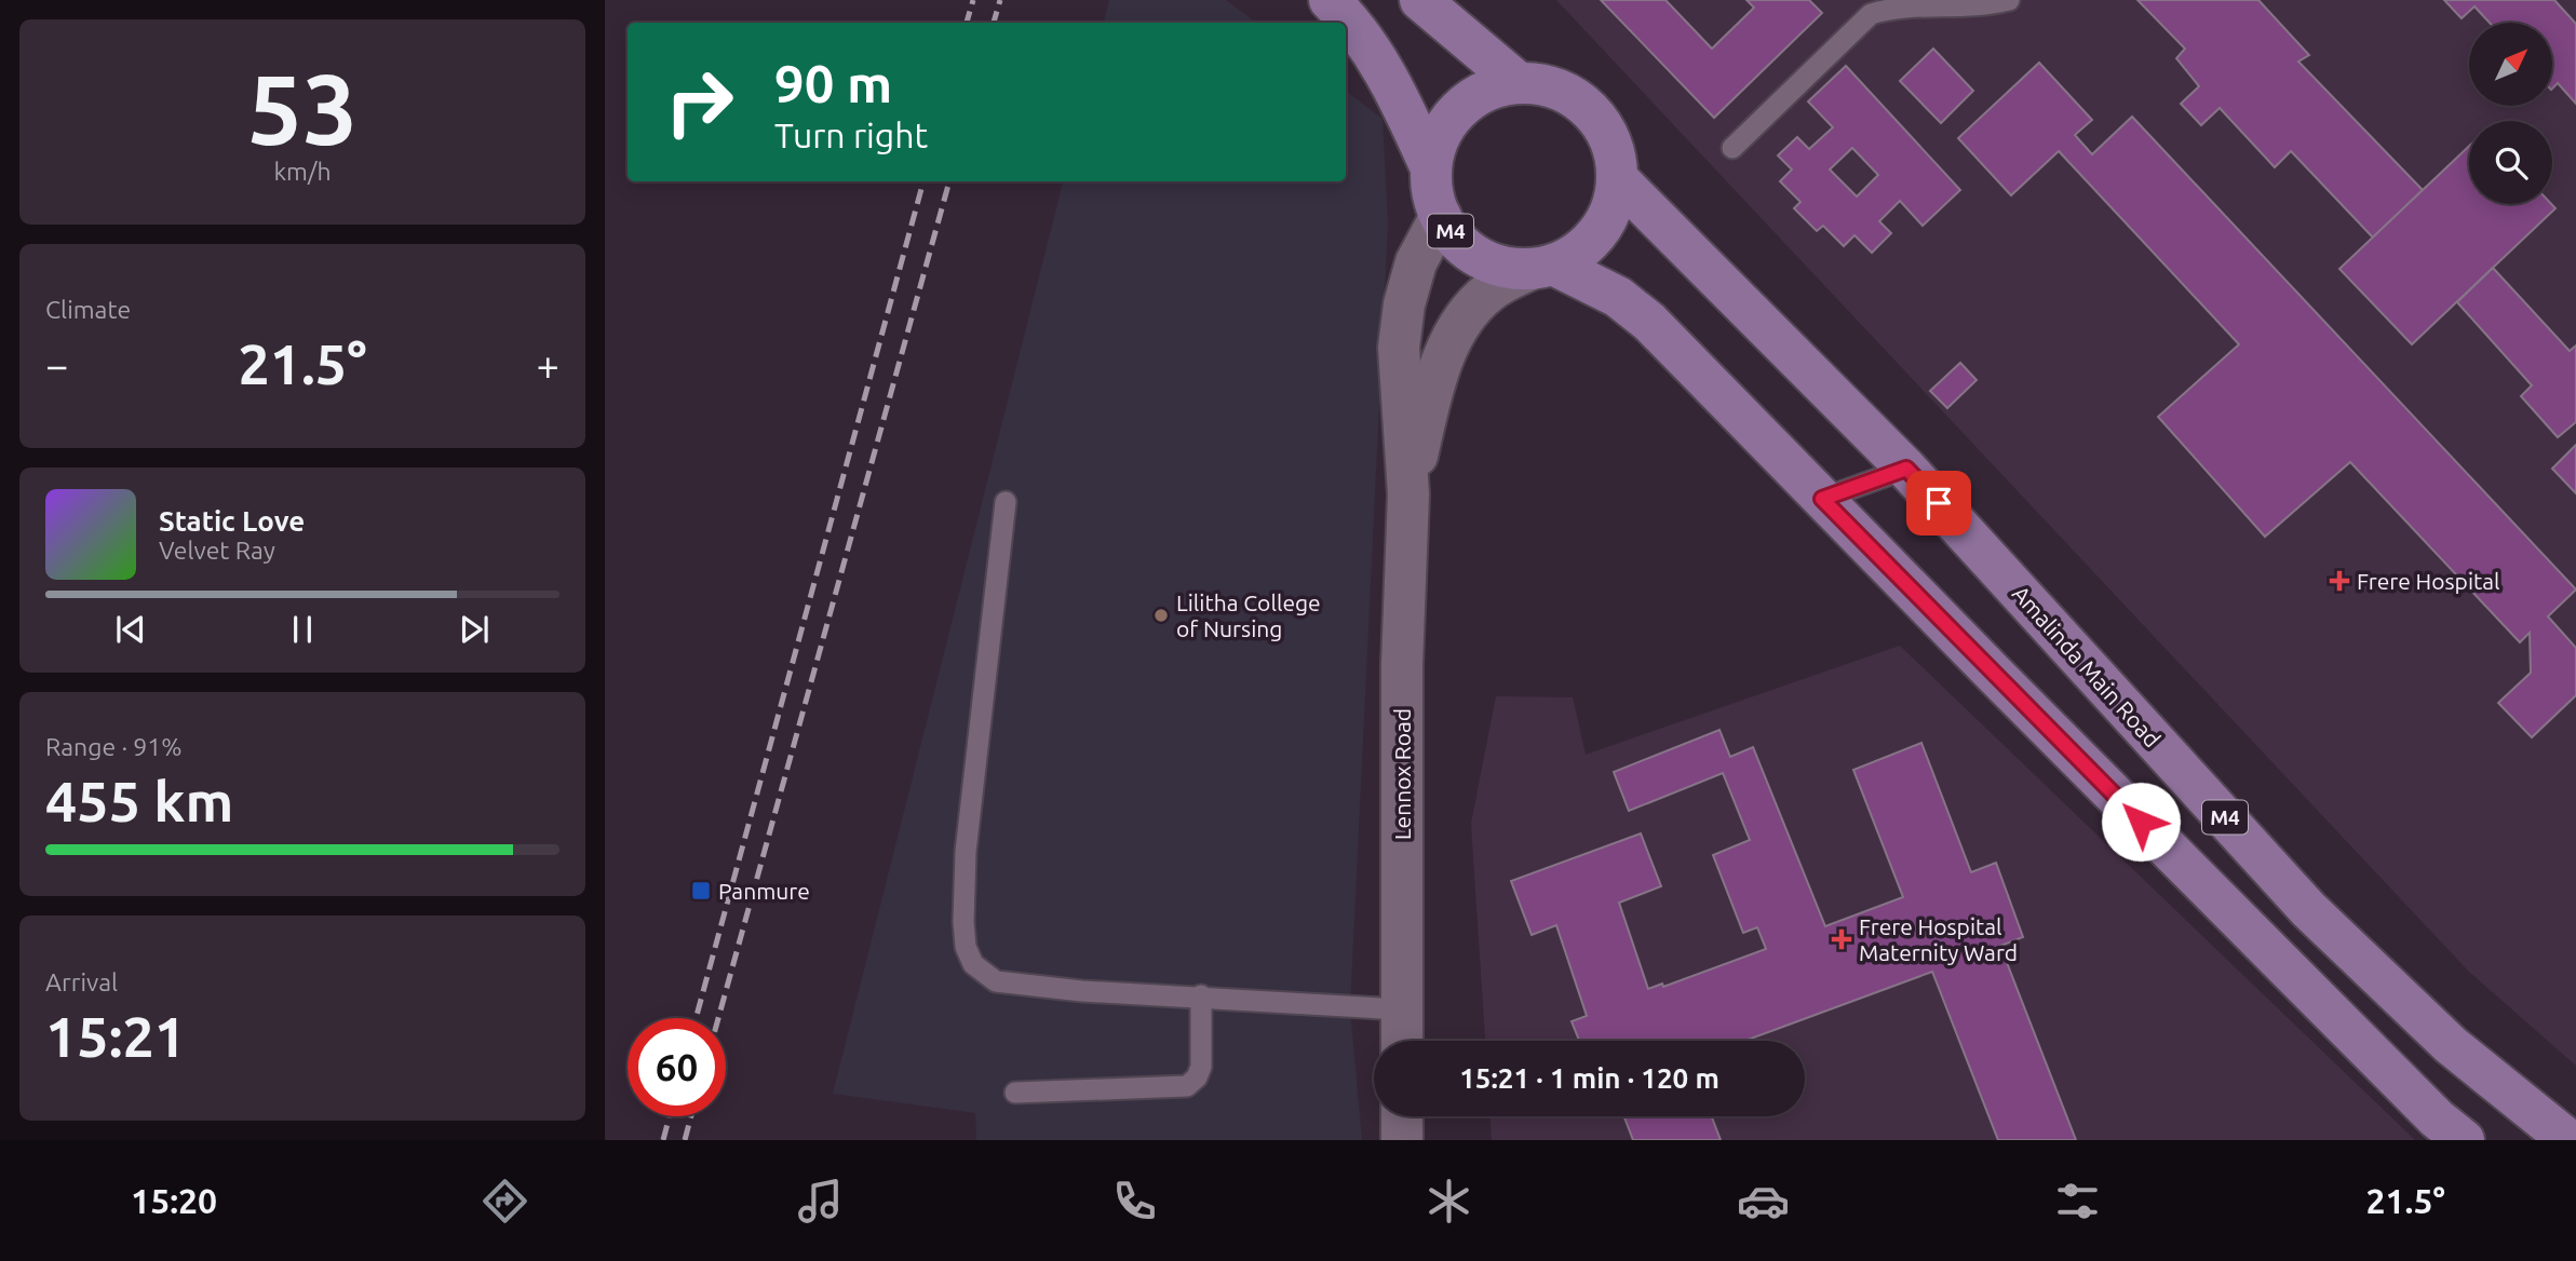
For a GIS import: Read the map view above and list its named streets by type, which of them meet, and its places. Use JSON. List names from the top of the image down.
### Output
{
  "streets": {
    "main road": ["M4", "Amalinda Main Road"],
    "street": ["Lennox Road"]
  },
  "crossings": [
    ["M4", "Amalinda Main Road"],
    ["M4", "Lennox Road"],
    ["Amalinda Main Road", "Lennox Road"]
  ],
  "places": {
    "health": ["Frere Hospital", "Frere Hospital Maternity Ward"],
    "other": ["Lilitha College of Nursing"],
    "transit": ["Panmure"]
  },
  "north": "top right",
  "page": {
    "tile": [
      ["53", "km/h"],
      "Climate",
      ["Range · 91%", "455 km"],
      ["Arrival", "15:21"]
    ],
    "turn": ["90 m", "Turn right"],
    "heat": ["−", "21.5°", "+"],
    "song": ["Static Love", "Velvet Ray"],
    "limit": "60",
    "trip": "15:21 · 1 min · 120 m",
    "tabs": ["15:20", "21.5°"]
  }
}
